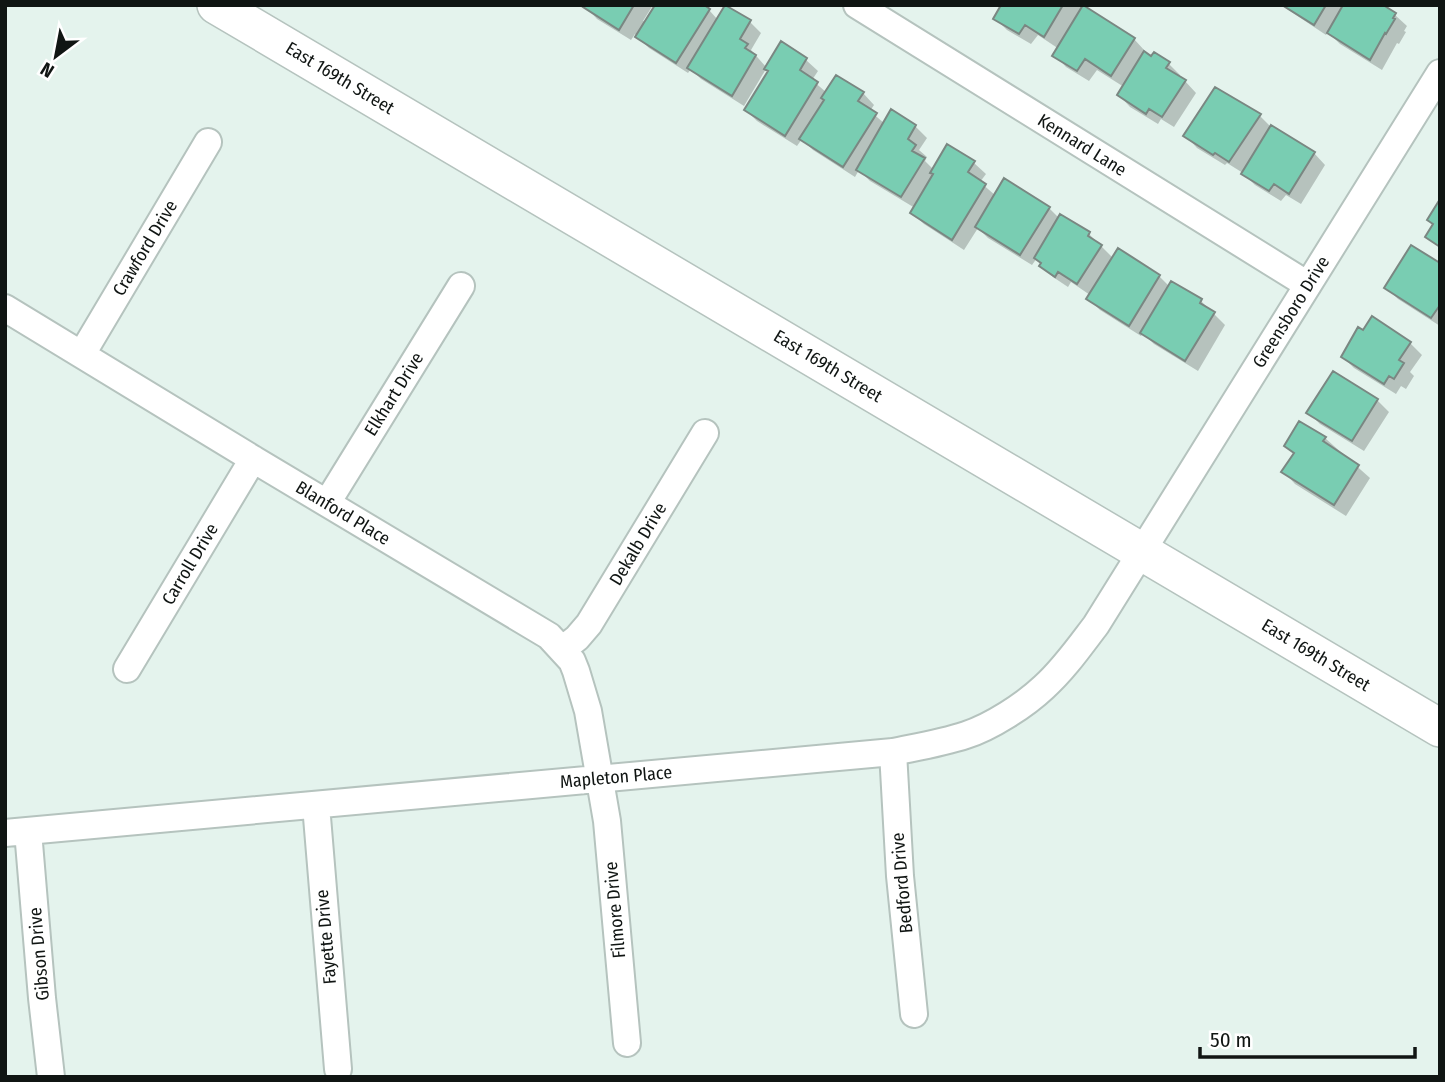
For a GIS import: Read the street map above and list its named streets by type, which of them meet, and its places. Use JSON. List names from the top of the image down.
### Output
{
  "streets": {
    "street": [
      "East 169th Street",
      "Kennard Lane",
      "Crawford Drive",
      "Greensboro Drive",
      "Elkhart Drive",
      "Blanford Place",
      "Dekalb Drive",
      "Carroll Drive",
      "Mapleton Place",
      "Bedford Drive",
      "Filmore Drive",
      "Fayette Drive",
      "Gibson Drive"
    ]
  },
  "crossings": [
    ["East 169th Street", "Greensboro Drive"],
    ["East 169th Street", "Mapleton Place"],
    ["Kennard Lane", "Greensboro Drive"],
    ["Crawford Drive", "Blanford Place"],
    ["Greensboro Drive", "Mapleton Place"],
    ["Elkhart Drive", "Blanford Place"],
    ["Blanford Place", "Dekalb Drive"],
    ["Blanford Place", "Carroll Drive"],
    ["Blanford Place", "Mapleton Place"],
    ["Blanford Place", "Filmore Drive"],
    ["Mapleton Place", "Bedford Drive"],
    ["Mapleton Place", "Filmore Drive"],
    ["Mapleton Place", "Fayette Drive"],
    ["Mapleton Place", "Gibson Drive"]
  ],
  "scale_bar": "50 m",
  "north": "bottom left"
}
